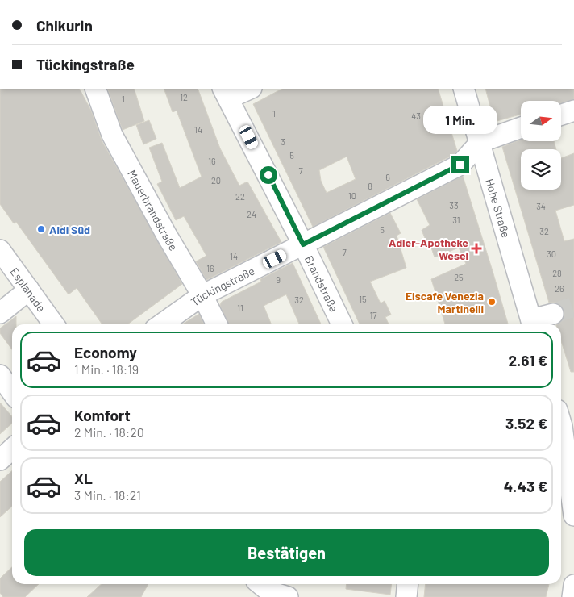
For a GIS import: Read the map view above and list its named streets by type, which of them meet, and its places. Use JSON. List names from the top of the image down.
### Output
{
  "streets": {
    "street": [
      "Hohe Straße",
      "Mauerbrandstraße",
      "Brandstraße",
      "Tückingstraße",
      "Esplanade"
    ]
  },
  "crossings": [
    ["Hohe Straße", "Tückingstraße"],
    ["Mauerbrandstraße", "Tückingstraße"],
    ["Brandstraße", "Tückingstraße"]
  ],
  "places": {
    "other": ["Aldi Süd", "Eiscafe Venezia Martinelli"],
    "health": ["Adler-Apotheke Wesel"]
  },
  "house_numbers": [
    "12",
    "1",
    "1",
    "43",
    "14",
    "3",
    "5",
    "16",
    "7",
    "6",
    "20",
    "8",
    "10",
    "22",
    "33",
    "34",
    "24",
    "31",
    "5",
    "32",
    "7",
    "30",
    "14",
    "16",
    "28",
    "25",
    "9",
    "26",
    "15",
    "32",
    "11",
    "17"
  ],
  "north": "right",
  "page": {
    "banner": ["Chikurin", "Tückingstraße"],
    "bubble": "1 Min.",
    "list": [
      {
        "name": "Economy",
        "note": "1 Min. · 18:19",
        "value": "2.61 €"
      },
      {
        "name": "Komfort",
        "note": "2 Min. · 18:20",
        "value": "3.52 €"
      },
      {
        "name": "XL",
        "note": "3 Min. · 18:21",
        "value": "4.43 €"
      }
    ],
    "buttons": "Bestätigen"
  }
}
